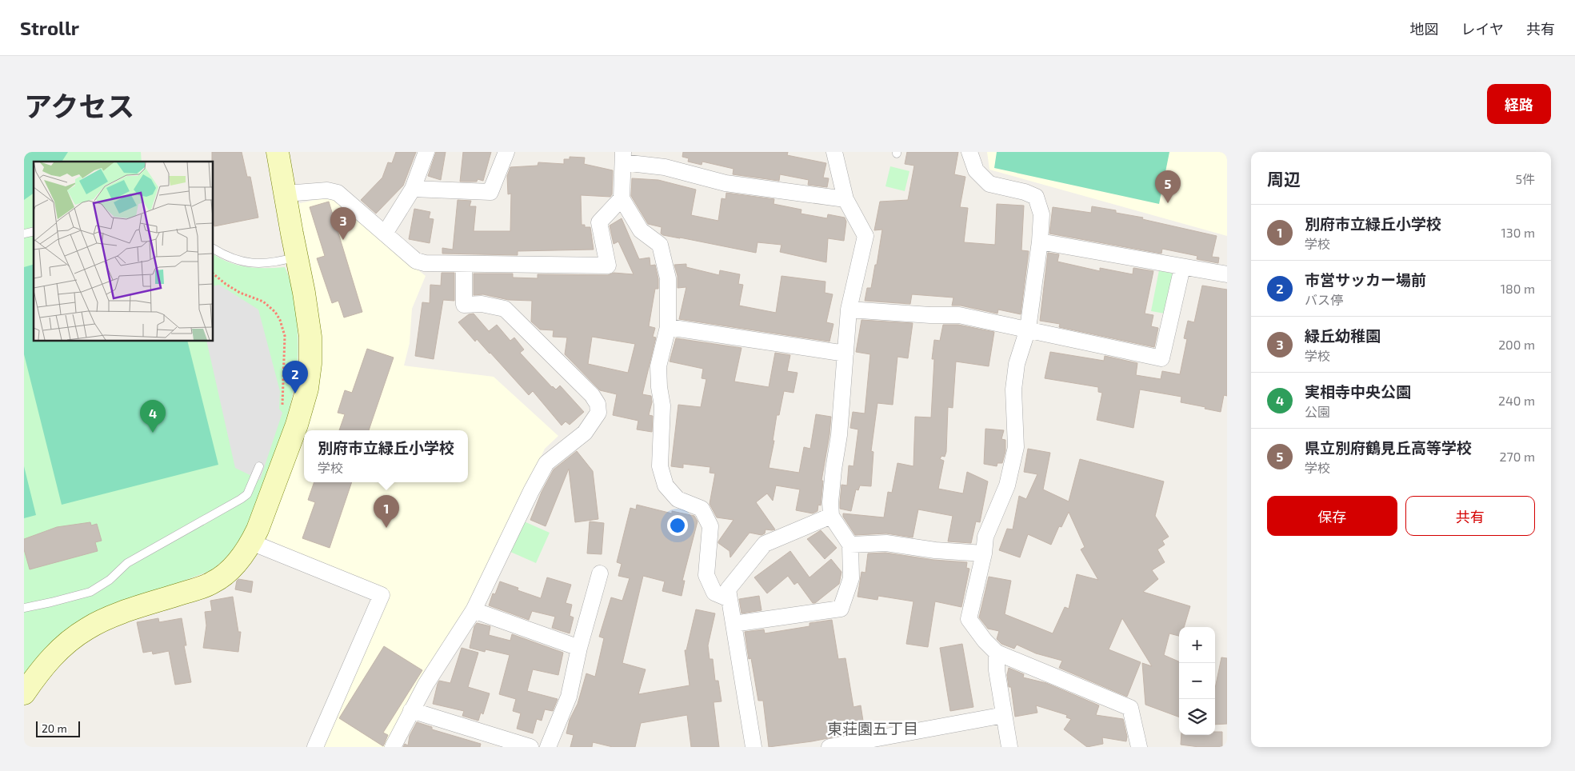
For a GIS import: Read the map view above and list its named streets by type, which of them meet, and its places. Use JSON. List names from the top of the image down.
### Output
{
  "districts": ["東荘園五丁目"],
  "scale_bar": "20 m",
  "page": {
    "header": "Strollr",
    "nav": ["地図", "レイヤ", "共有"],
    "title": "アクセス",
    "buttons": [
      "経路",
      ["保存", "共有"]
    ],
    "heading": ["周辺", "5件"],
    "pins": [
      "5",
      "3",
      "2",
      "4",
      "1"
    ],
    "list": [
      {
        "mark": "1",
        "name": "別府市立緑丘小学校",
        "note": "学校",
        "value": "130 m"
      },
      {
        "mark": "2",
        "name": "市営サッカー場前",
        "note": "バス停",
        "value": "180 m"
      },
      {
        "mark": "3",
        "name": "緑丘幼稚園",
        "note": "学校",
        "value": "200 m"
      },
      {
        "mark": "4",
        "name": "実相寺中央公園",
        "note": "公園",
        "value": "240 m"
      },
      {
        "mark": "5",
        "name": "県立別府鶴見丘高等学校",
        "note": "学校",
        "value": "270 m"
      }
    ],
    "popup": ["別府市立緑丘小学校", "学校"],
    "map_buttons": ["+", "−"],
    "scale": "20 m"
  }
}
